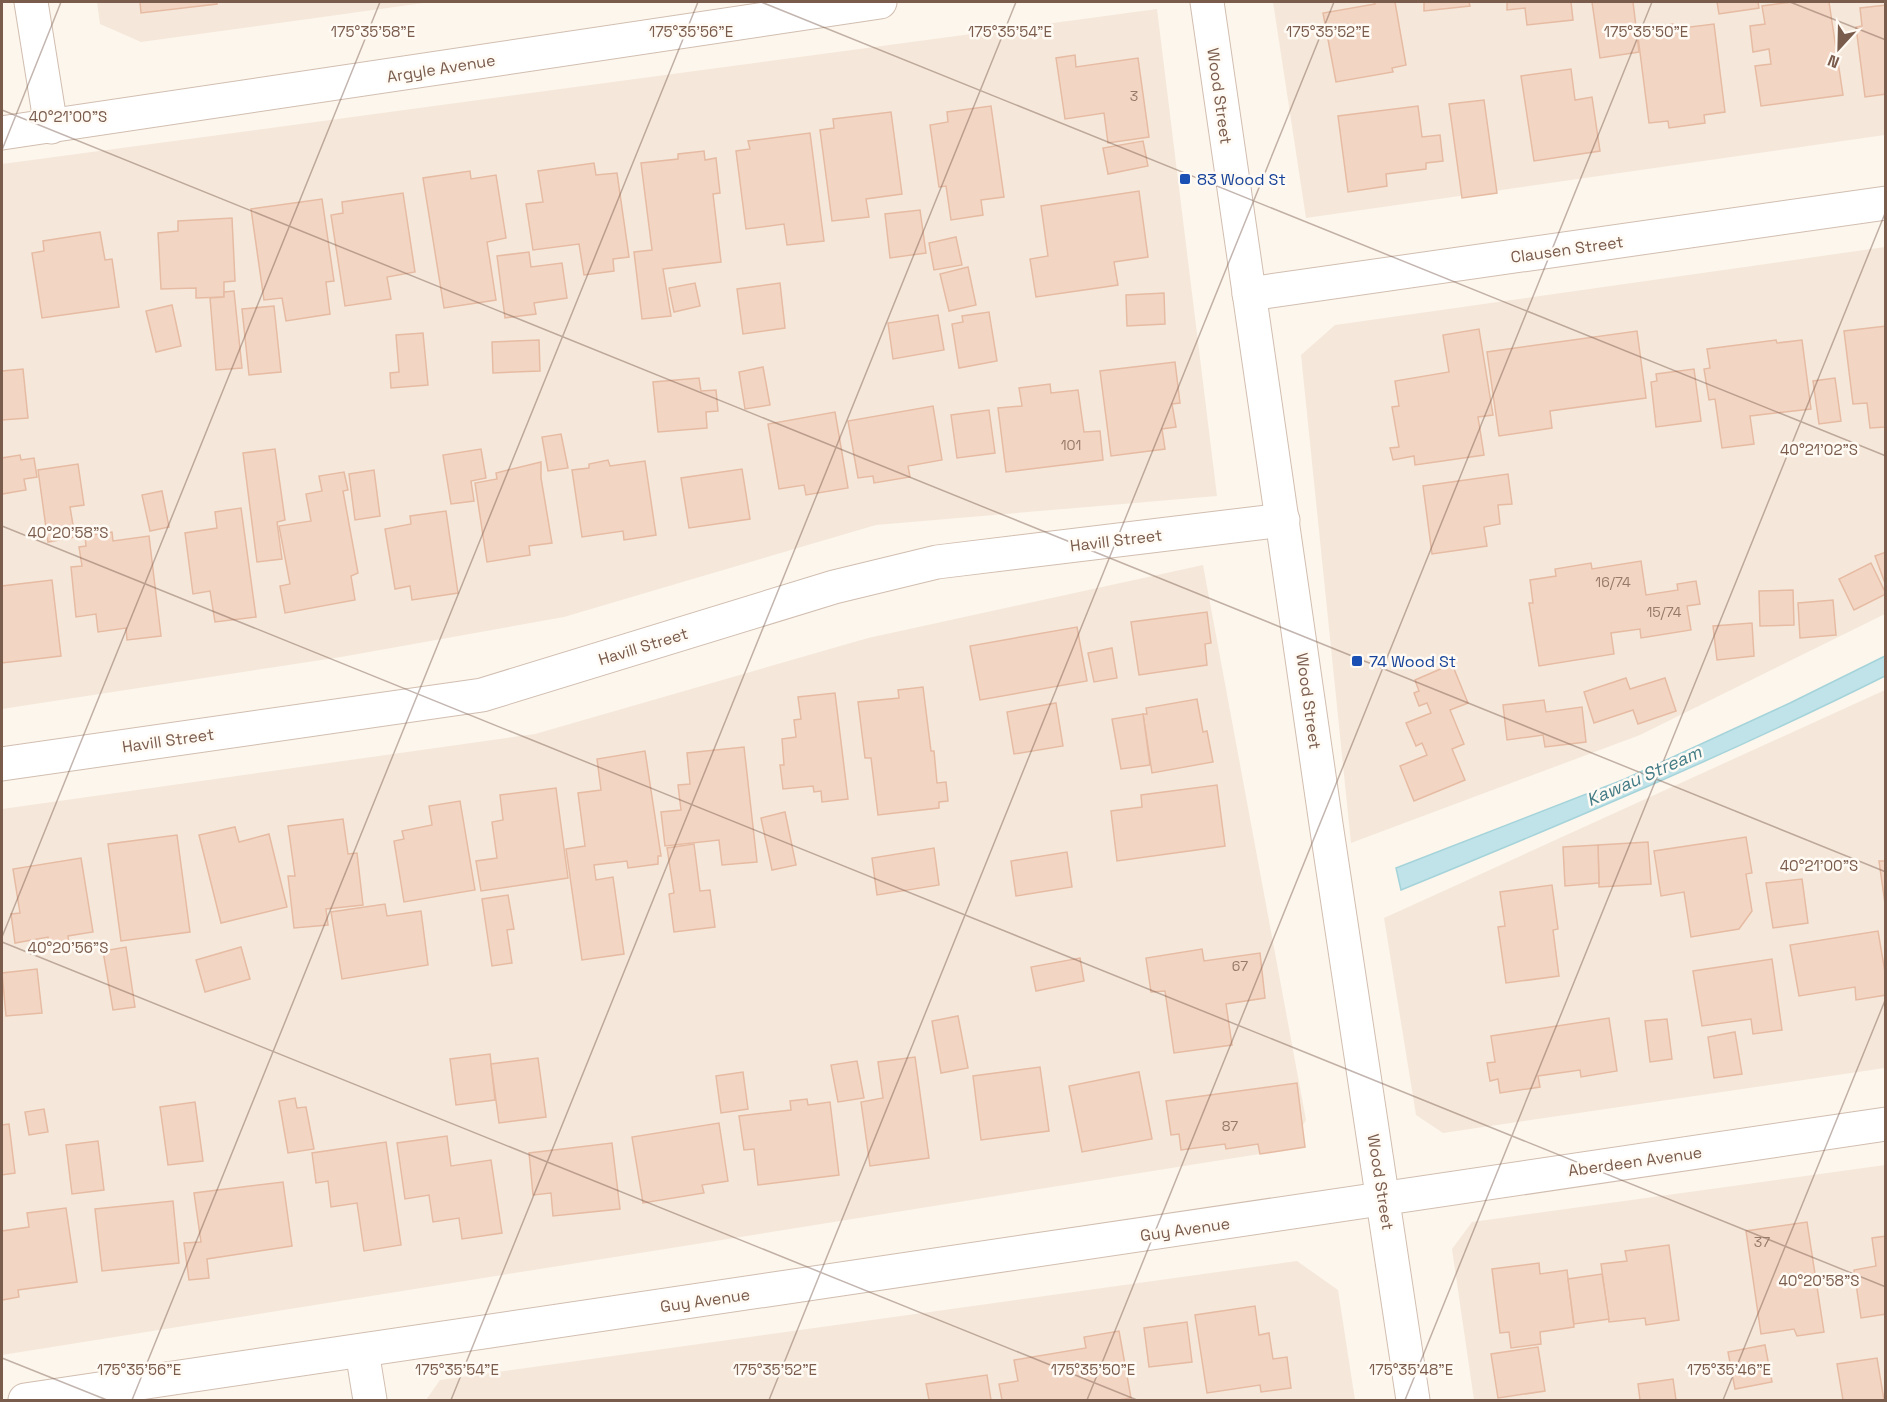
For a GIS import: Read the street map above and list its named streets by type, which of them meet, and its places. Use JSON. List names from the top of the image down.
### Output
{
  "streets": {
    "street": [
      "Argyle Avenue",
      "Wood Street",
      "Clausen Street",
      "Havill Street",
      "Aberdeen Avenue",
      "Guy Avenue"
    ]
  },
  "crossings": [
    ["Wood Street", "Clausen Street"],
    ["Wood Street", "Havill Street"],
    ["Wood Street", "Aberdeen Avenue"],
    ["Wood Street", "Guy Avenue"],
    ["Aberdeen Avenue", "Guy Avenue"]
  ],
  "water": ["Kawau Stream"],
  "places": {
    "transit": ["83 Wood St", "74 Wood St"]
  },
  "house_numbers": [
    "3",
    "101",
    "16/74",
    "15/74",
    "67",
    "87",
    "37"
  ],
  "north": "bottom",
  "coordinates": [
    "175°35'56\"E",
    "175°35'58\"E",
    "175°35'54\"E",
    "175°35'52\"E",
    "175°35'50\"E",
    "40°21'00\"S",
    "40°21'02\"S",
    "40°20'58\"S",
    "40°20'56\"S",
    "175°35'48\"E",
    "175°35'46\"E"
  ]
}
